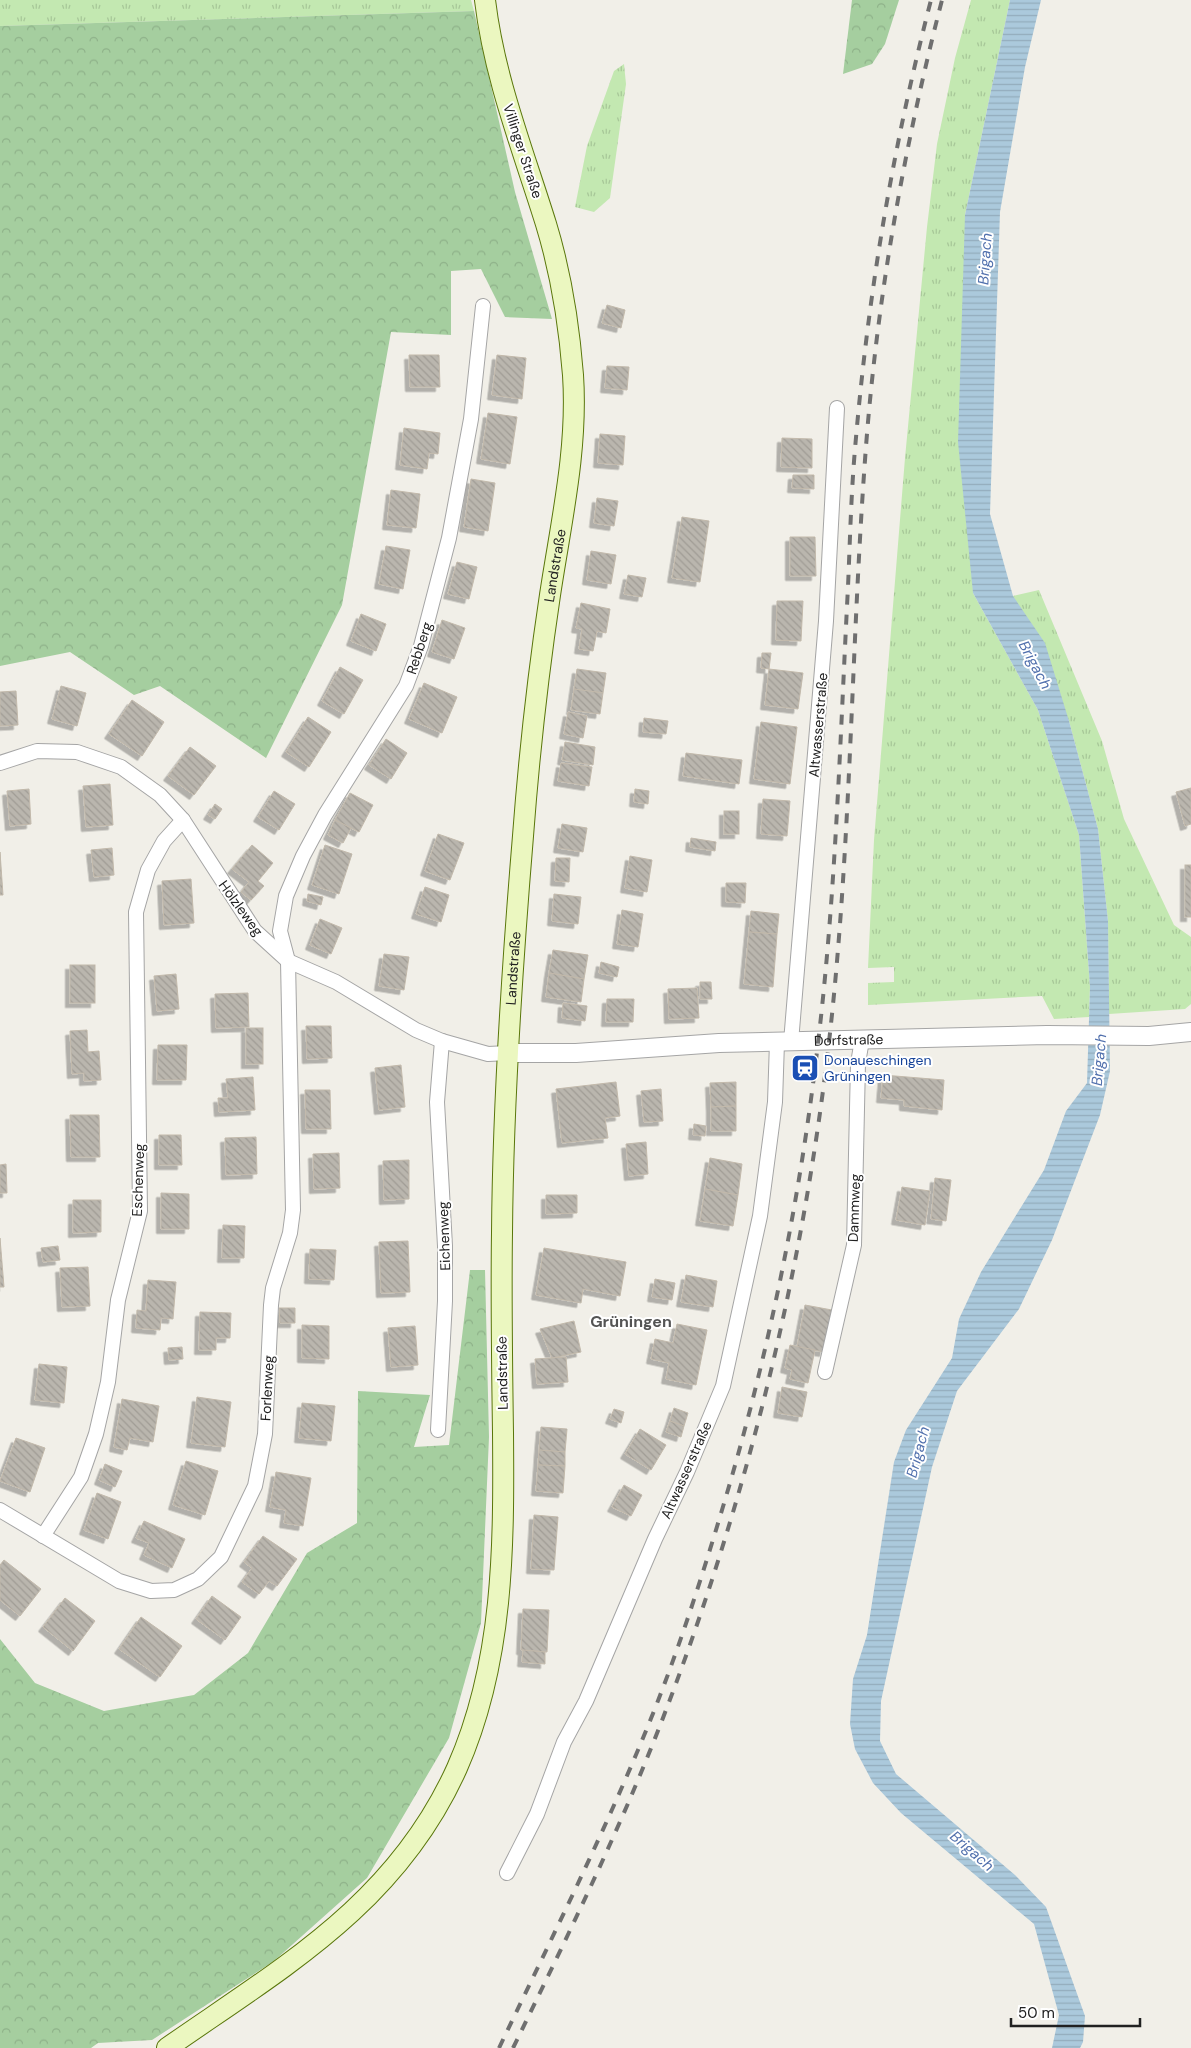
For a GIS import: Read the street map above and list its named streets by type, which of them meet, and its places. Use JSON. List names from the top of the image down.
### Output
{
  "streets": {
    "main road": ["Villinger Straße", "Landstraße"],
    "street": [
      "Rebberg",
      "Altwasserstraße",
      "Hölzleweg",
      "Dorfstraße",
      "Eschenweg",
      "Dammweg",
      "Eichenweg",
      "Forlenweg"
    ]
  },
  "crossings": [
    ["Villinger Straße", "Landstraße"],
    ["Landstraße", "Hölzleweg"],
    ["Landstraße", "Dorfstraße"],
    ["Rebberg", "Hölzleweg"],
    ["Rebberg", "Forlenweg"],
    ["Altwasserstraße", "Dorfstraße"],
    ["Hölzleweg", "Dorfstraße"],
    ["Hölzleweg", "Eschenweg"],
    ["Hölzleweg", "Eichenweg"],
    ["Hölzleweg", "Forlenweg"],
    ["Dorfstraße", "Dammweg"],
    ["Eschenweg", "Forlenweg"]
  ],
  "districts": ["Grüningen"],
  "water": ["Brigach"],
  "places": {
    "station": ["Donaueschingen Grüningen"]
  },
  "scale_bar": "50 m"
}
